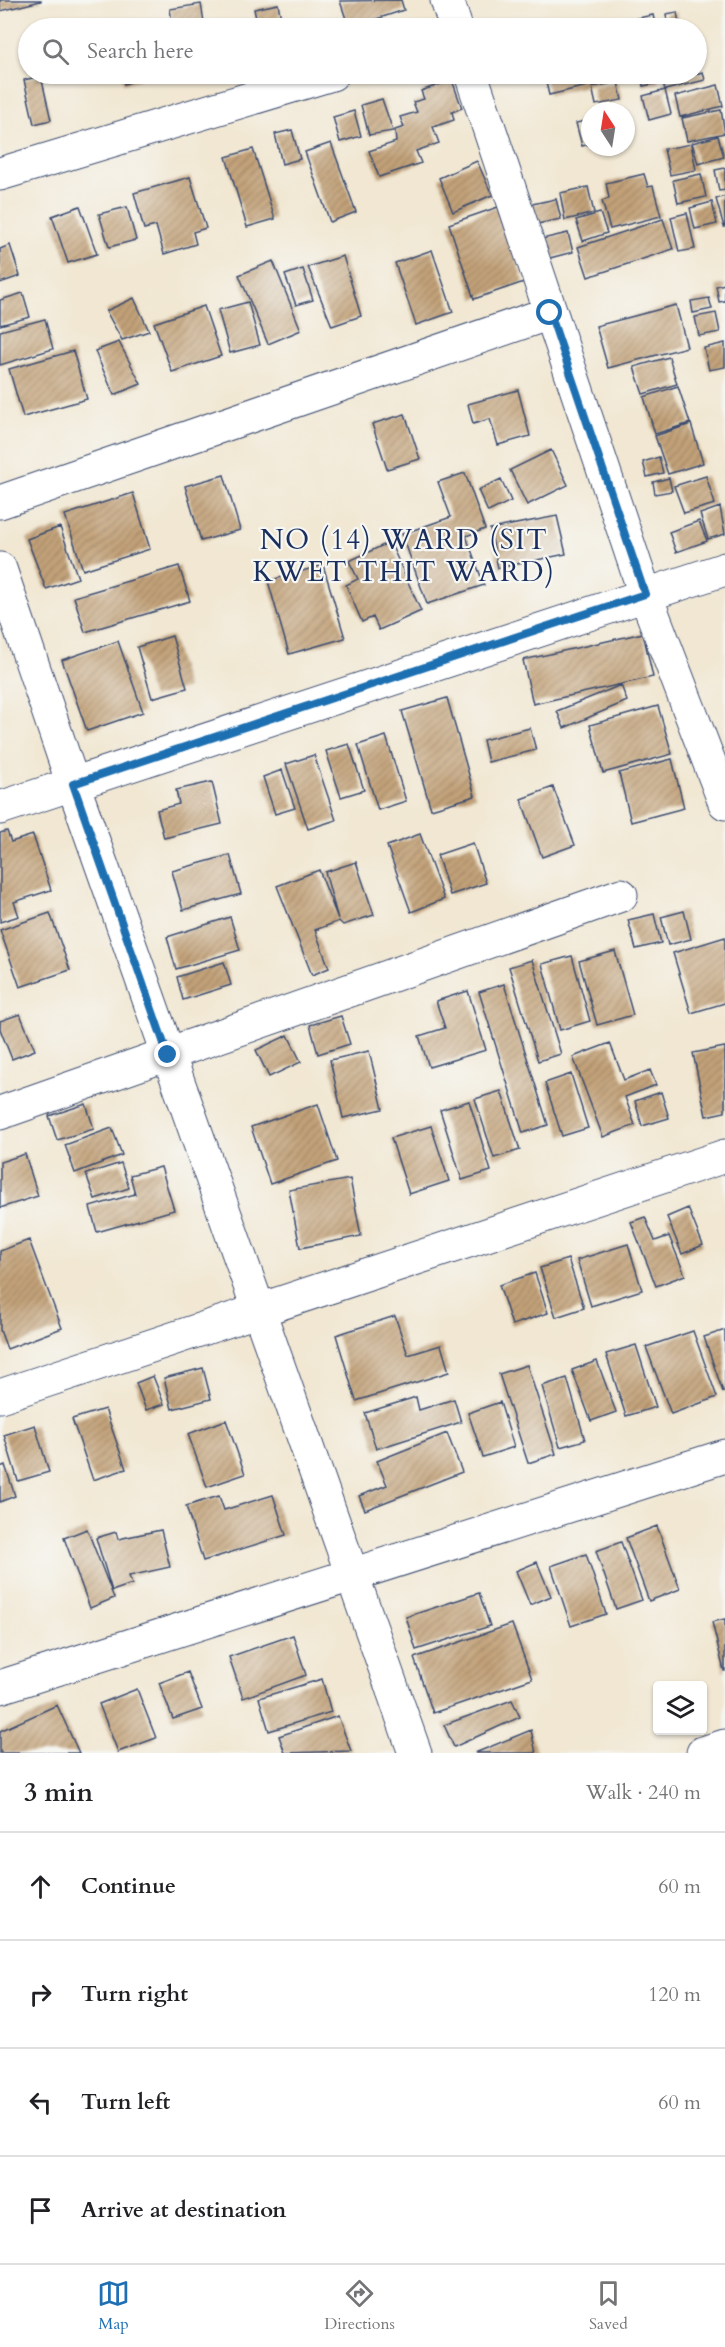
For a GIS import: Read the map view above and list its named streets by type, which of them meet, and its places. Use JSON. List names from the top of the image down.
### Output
{
  "districts": ["NO (14) WARD (SIT KWET THIT WARD)"],
  "north": "top",
  "page": {
    "search": "Search here",
    "heading": ["3 min", "Walk · 240 m"],
    "list": [
      ["Continue", "60 m"],
      ["Turn right", "120 m"],
      ["Turn left", "60 m"],
      "Arrive at destination"
    ],
    "nav": ["Map", "Directions", "Saved"]
  }
}
